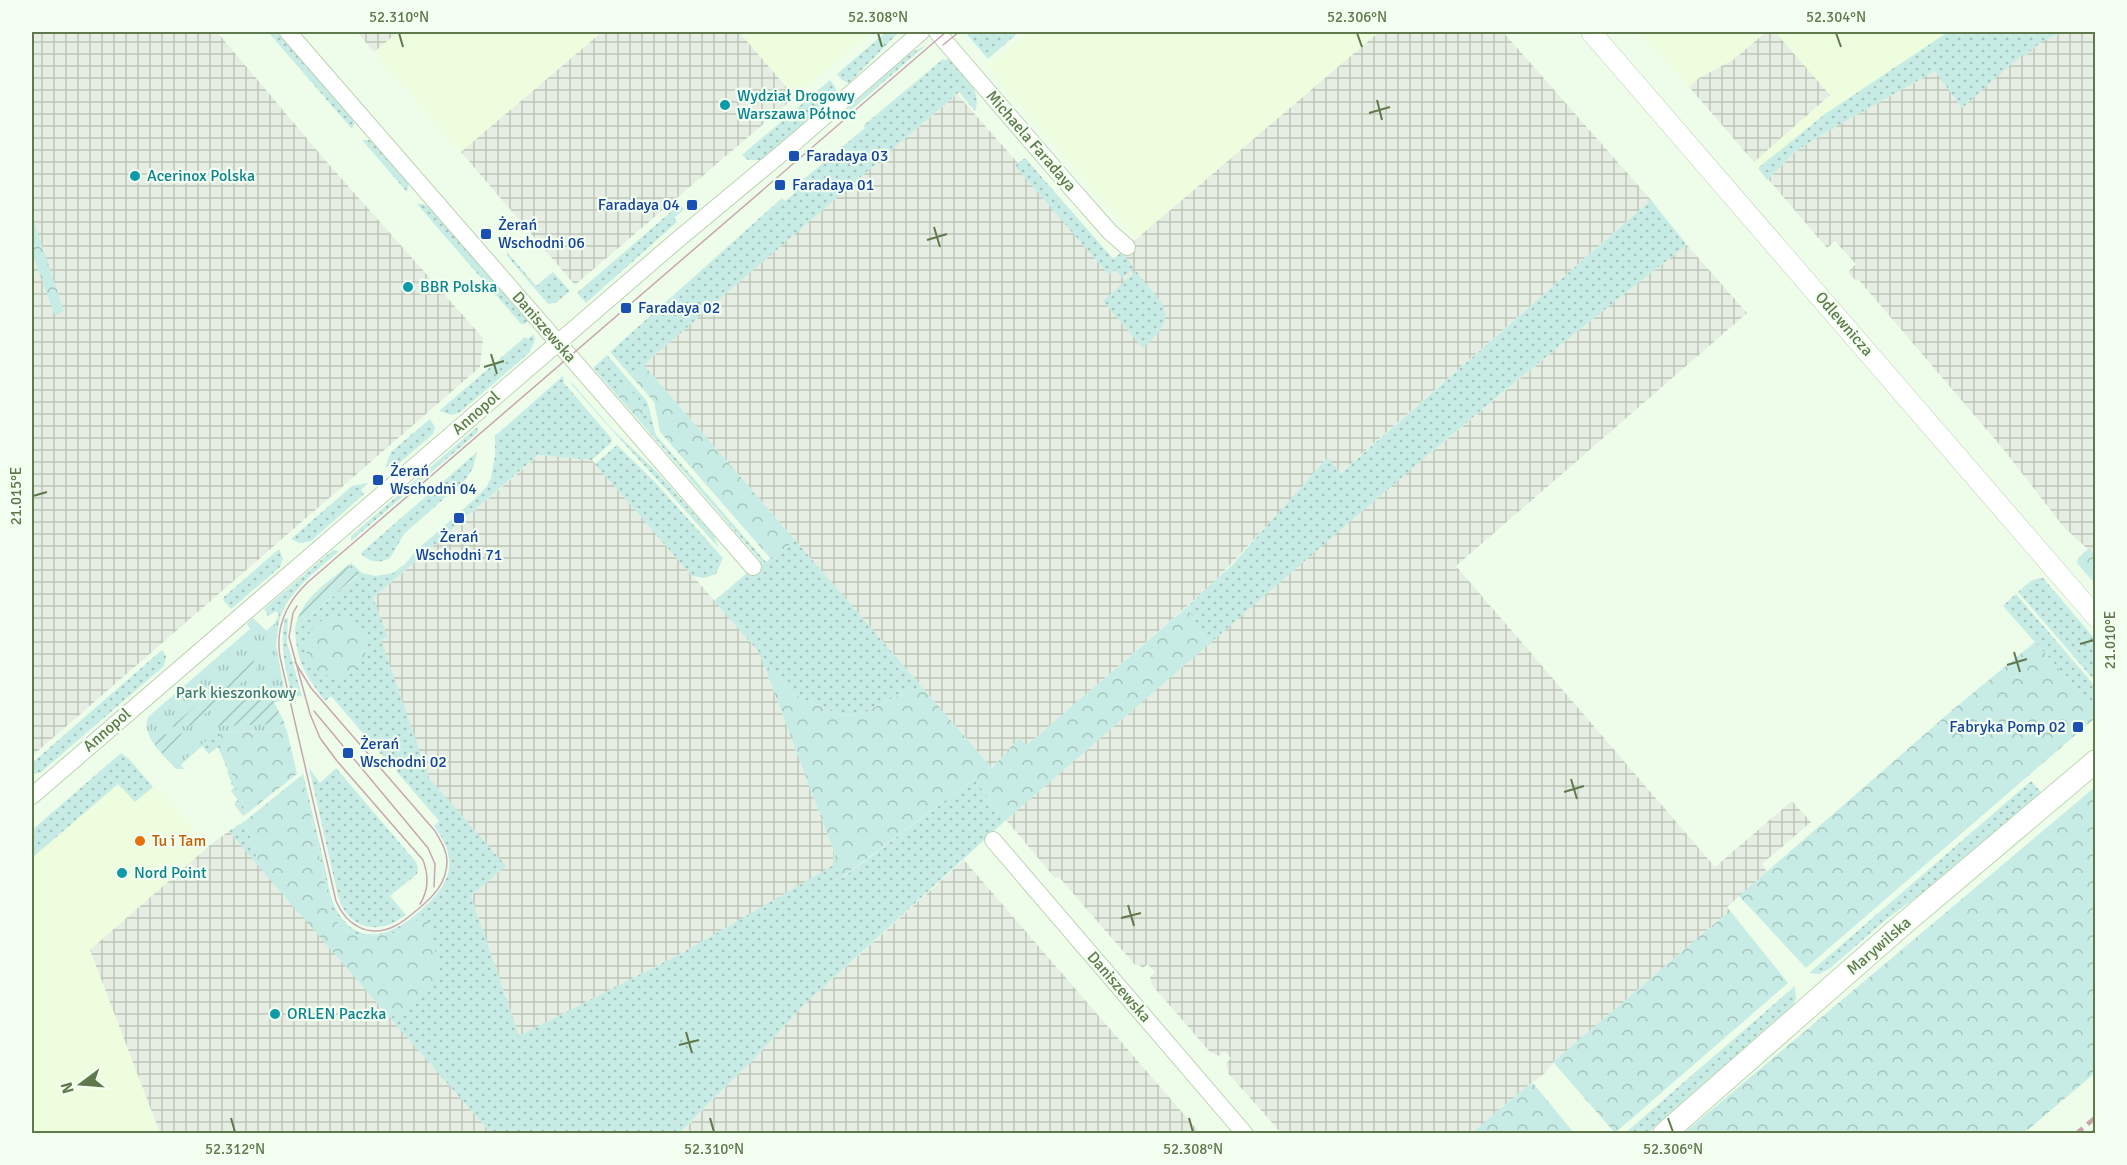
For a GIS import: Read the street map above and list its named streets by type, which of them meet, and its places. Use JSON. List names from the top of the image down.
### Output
{
  "streets": {
    "main road": ["Marywilska"],
    "street": [
      "Michaela Faradaya",
      "Odlewnicza",
      "Daniszewska",
      "Annopol"
    ]
  },
  "crossings": [
    ["Daniszewska", "Annopol"]
  ],
  "parks": ["Park kieszonkowy"],
  "places": {
    "other": [
      "Wydział Drogowy Warszawa Północ",
      "Acerinox Polska",
      "BBR Polska",
      "Tu i Tam",
      "Nord Point",
      "ORLEN Paczka"
    ],
    "transit": [
      "Faradaya 03",
      "Faradaya 01",
      "Faradaya 04",
      "Żerań Wschodni 06",
      "Faradaya 02",
      "Żerań Wschodni 04",
      "Żerań Wschodni 71",
      "Fabryka Pomp 02",
      "Żerań Wschodni 02"
    ]
  },
  "north": "left",
  "coordinates": [
    "52.310°N",
    "52.308°N",
    "52.306°N",
    "52.304°N",
    "21.015°E",
    "21.010°E",
    "52.312°N"
  ]
}
